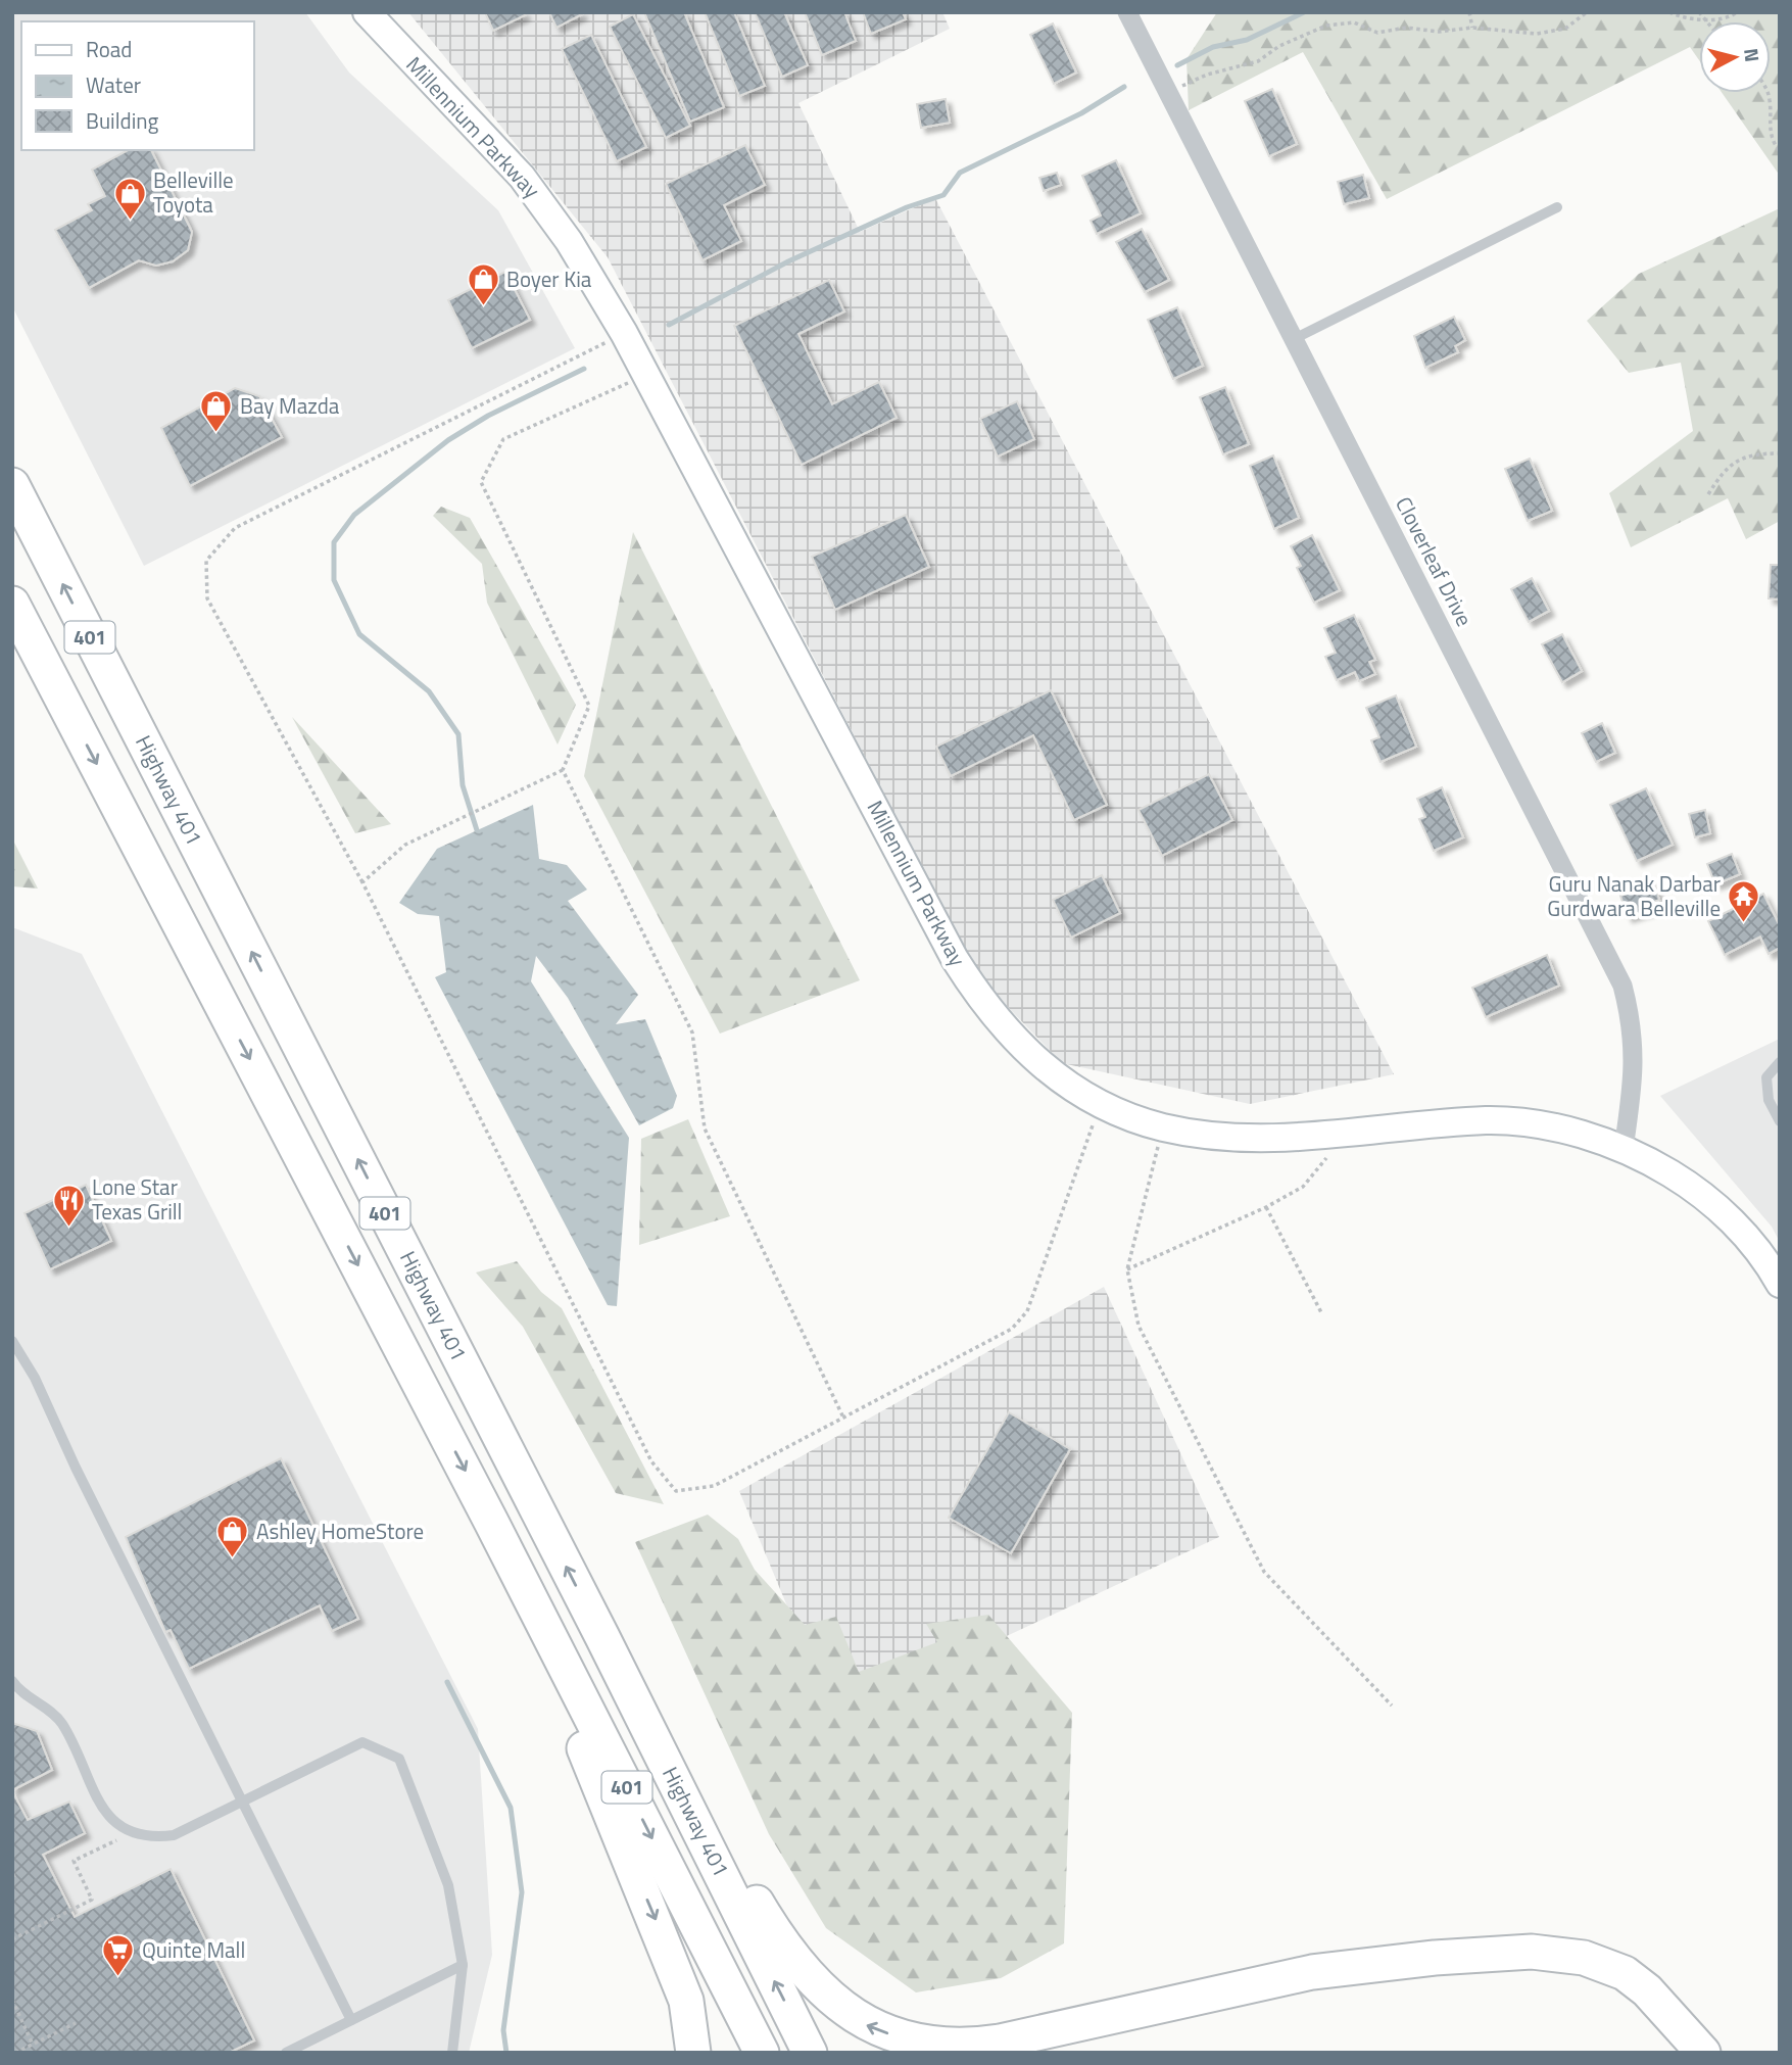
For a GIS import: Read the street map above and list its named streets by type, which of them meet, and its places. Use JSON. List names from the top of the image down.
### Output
{
  "streets": {
    "highway": ["401", "Highway 401"],
    "street": ["Millennium Parkway", "Cloverleaf Drive"]
  },
  "crossings": [
    ["Millennium Parkway", "Cloverleaf Drive"]
  ],
  "places": {
    "shop": [
      "Belleville Toyota",
      "Boyer Kia",
      "Bay Mazda",
      "Ashley HomeStore"
    ],
    "temple": ["Guru Nanak Darbar Gurdwara Belleville"],
    "restaurant": ["Lone Star Texas Grill"],
    "supermarket": ["Quinte Mall"]
  },
  "legend": ["Road", "Water", "Building"],
  "north": "right"
}
